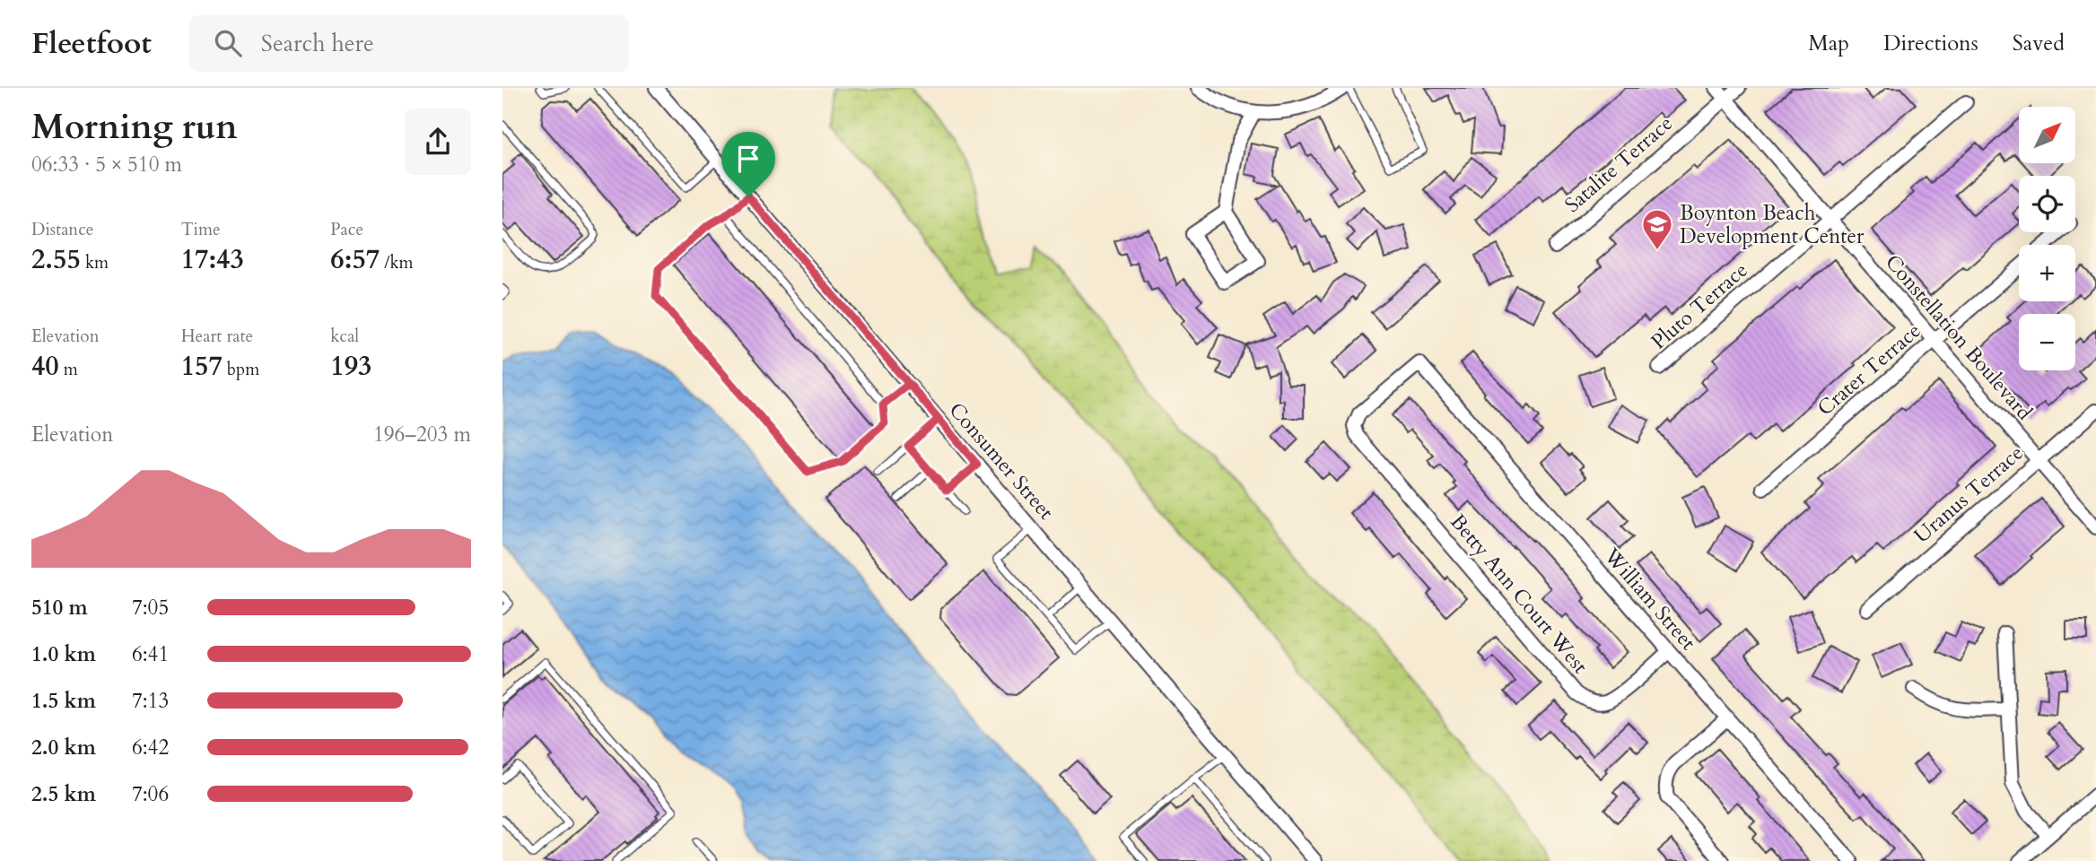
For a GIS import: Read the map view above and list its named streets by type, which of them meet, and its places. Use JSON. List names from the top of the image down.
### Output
{
  "streets": {
    "street": [
      "Satalite Terrace",
      "Pluto Terrace",
      "Constellation Boulevard",
      "Crater Terrace",
      "Consumer Street",
      "Uranus Terrace",
      "Betty Ann Court West",
      "William Street"
    ]
  },
  "crossings": [
    ["Satalite Terrace", "Constellation Boulevard"],
    ["Pluto Terrace", "Constellation Boulevard"],
    ["Constellation Boulevard", "Crater Terrace"],
    ["Constellation Boulevard", "Uranus Terrace"],
    ["Betty Ann Court West", "William Street"]
  ],
  "places": {
    "school or university": ["Boynton Beach Development Center"]
  },
  "north": "top right",
  "page": {
    "header": "Fleetfoot",
    "search": "Search here",
    "nav": ["Map", "Directions", "Saved"],
    "heading": ["Morning run", "06:33 · 5 × 510 m"],
    "map_buttons": ["+", "−"],
    "stats": [
      ["Distance", "2.55 km"],
      ["Time", "17:43"],
      ["Pace", "6:57 /km"],
      ["Elevation", "40 m"],
      ["Heart rate", "157 bpm"],
      ["kcal", "193"]
    ],
    "chart": ["Elevation", "196–203 m"],
    "list": [
      {
        "name": "510 m",
        "note": "7:05"
      },
      {
        "name": "1.0 km",
        "note": "6:41"
      },
      {
        "name": "1.5 km",
        "note": "7:13"
      },
      {
        "name": "2.0 km",
        "note": "6:42"
      },
      {
        "name": "2.5 km",
        "note": "7:06"
      }
    ]
  }
}
